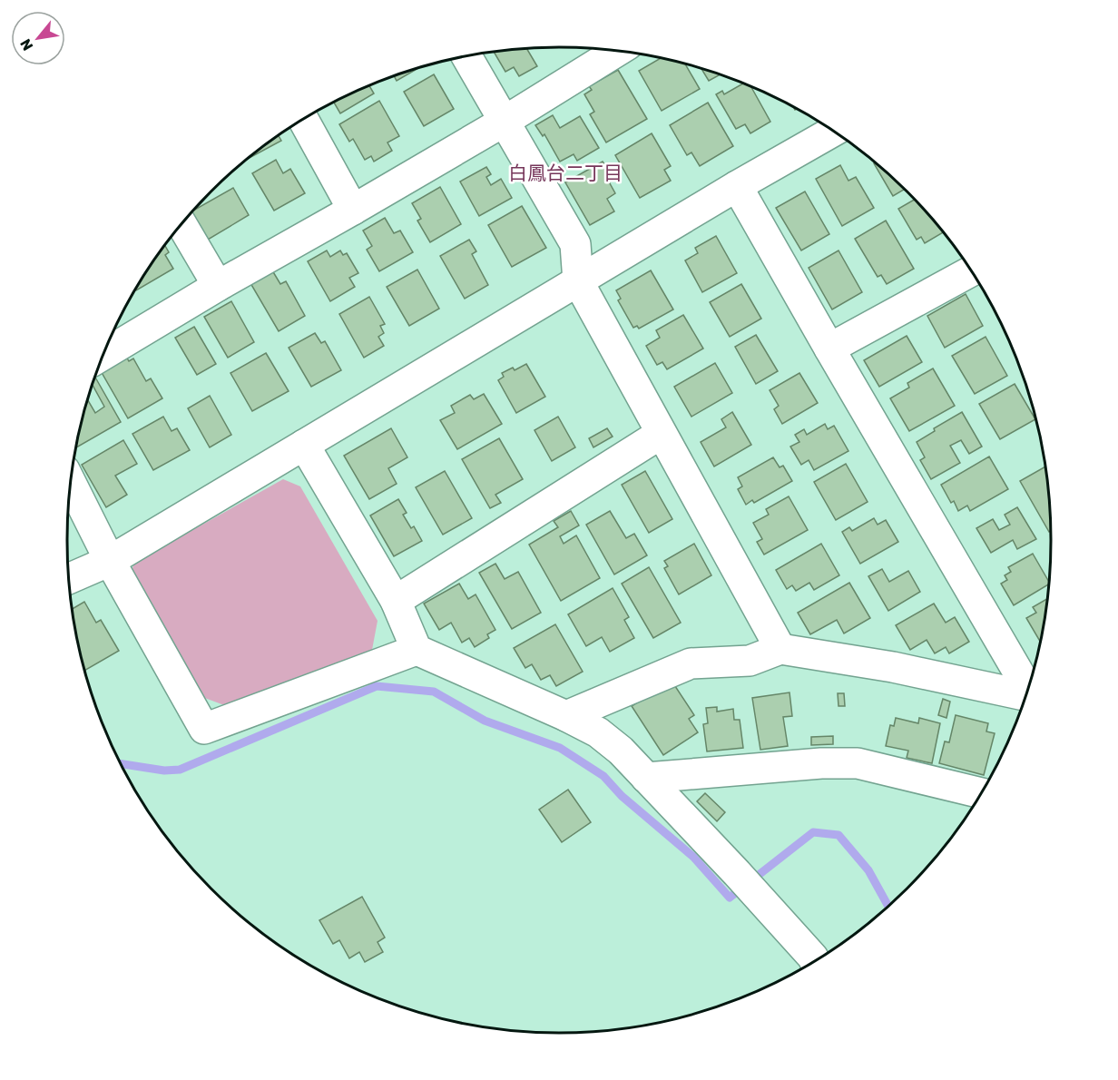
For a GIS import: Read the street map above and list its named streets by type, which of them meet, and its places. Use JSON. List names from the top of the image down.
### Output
{
  "districts": ["白鳳台二丁目"],
  "north": "bottom left"
}
